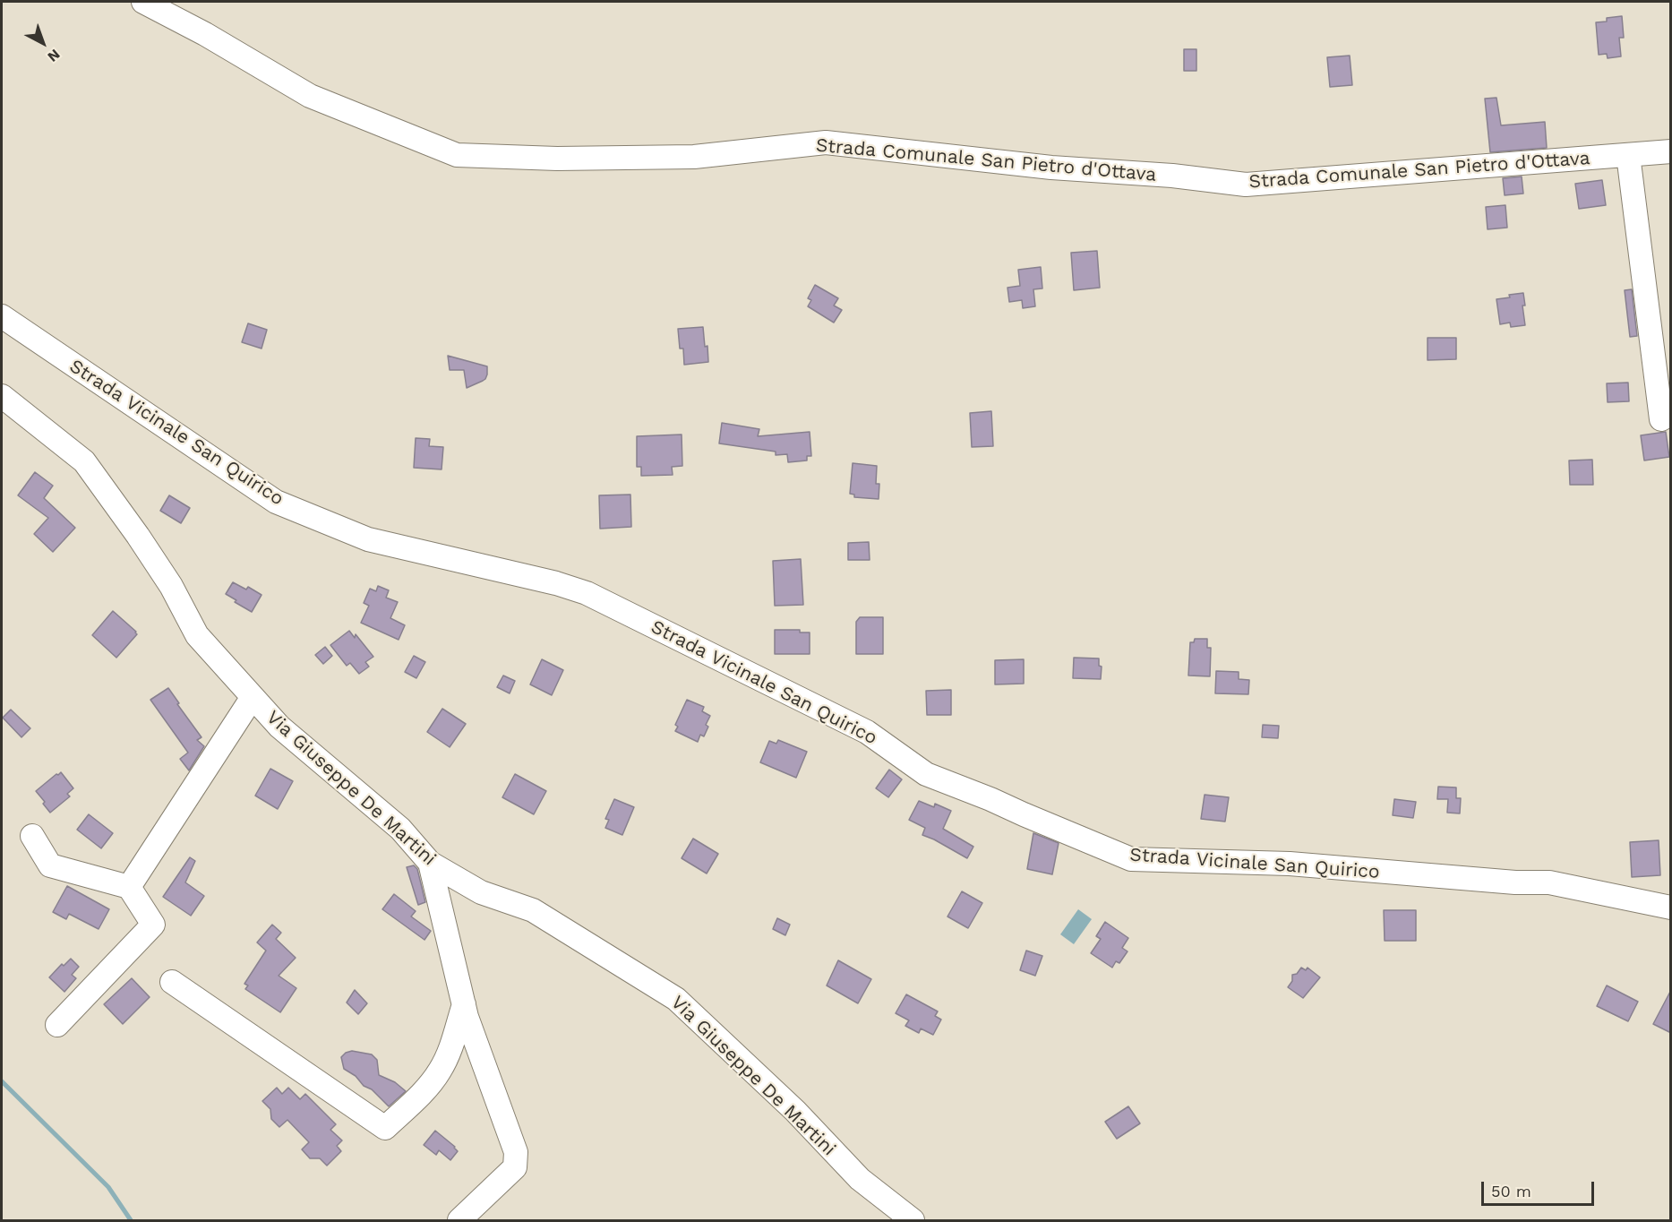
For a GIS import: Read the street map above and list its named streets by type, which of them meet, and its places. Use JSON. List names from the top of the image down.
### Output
{
  "streets": {
    "street": ["Strada Comunale San Pietro d'Ottava", "Strada Vicinale San Quirico", "Via Giuseppe De Martini"]
  },
  "scale_bar": "50 m",
  "north": "bottom right"
}
